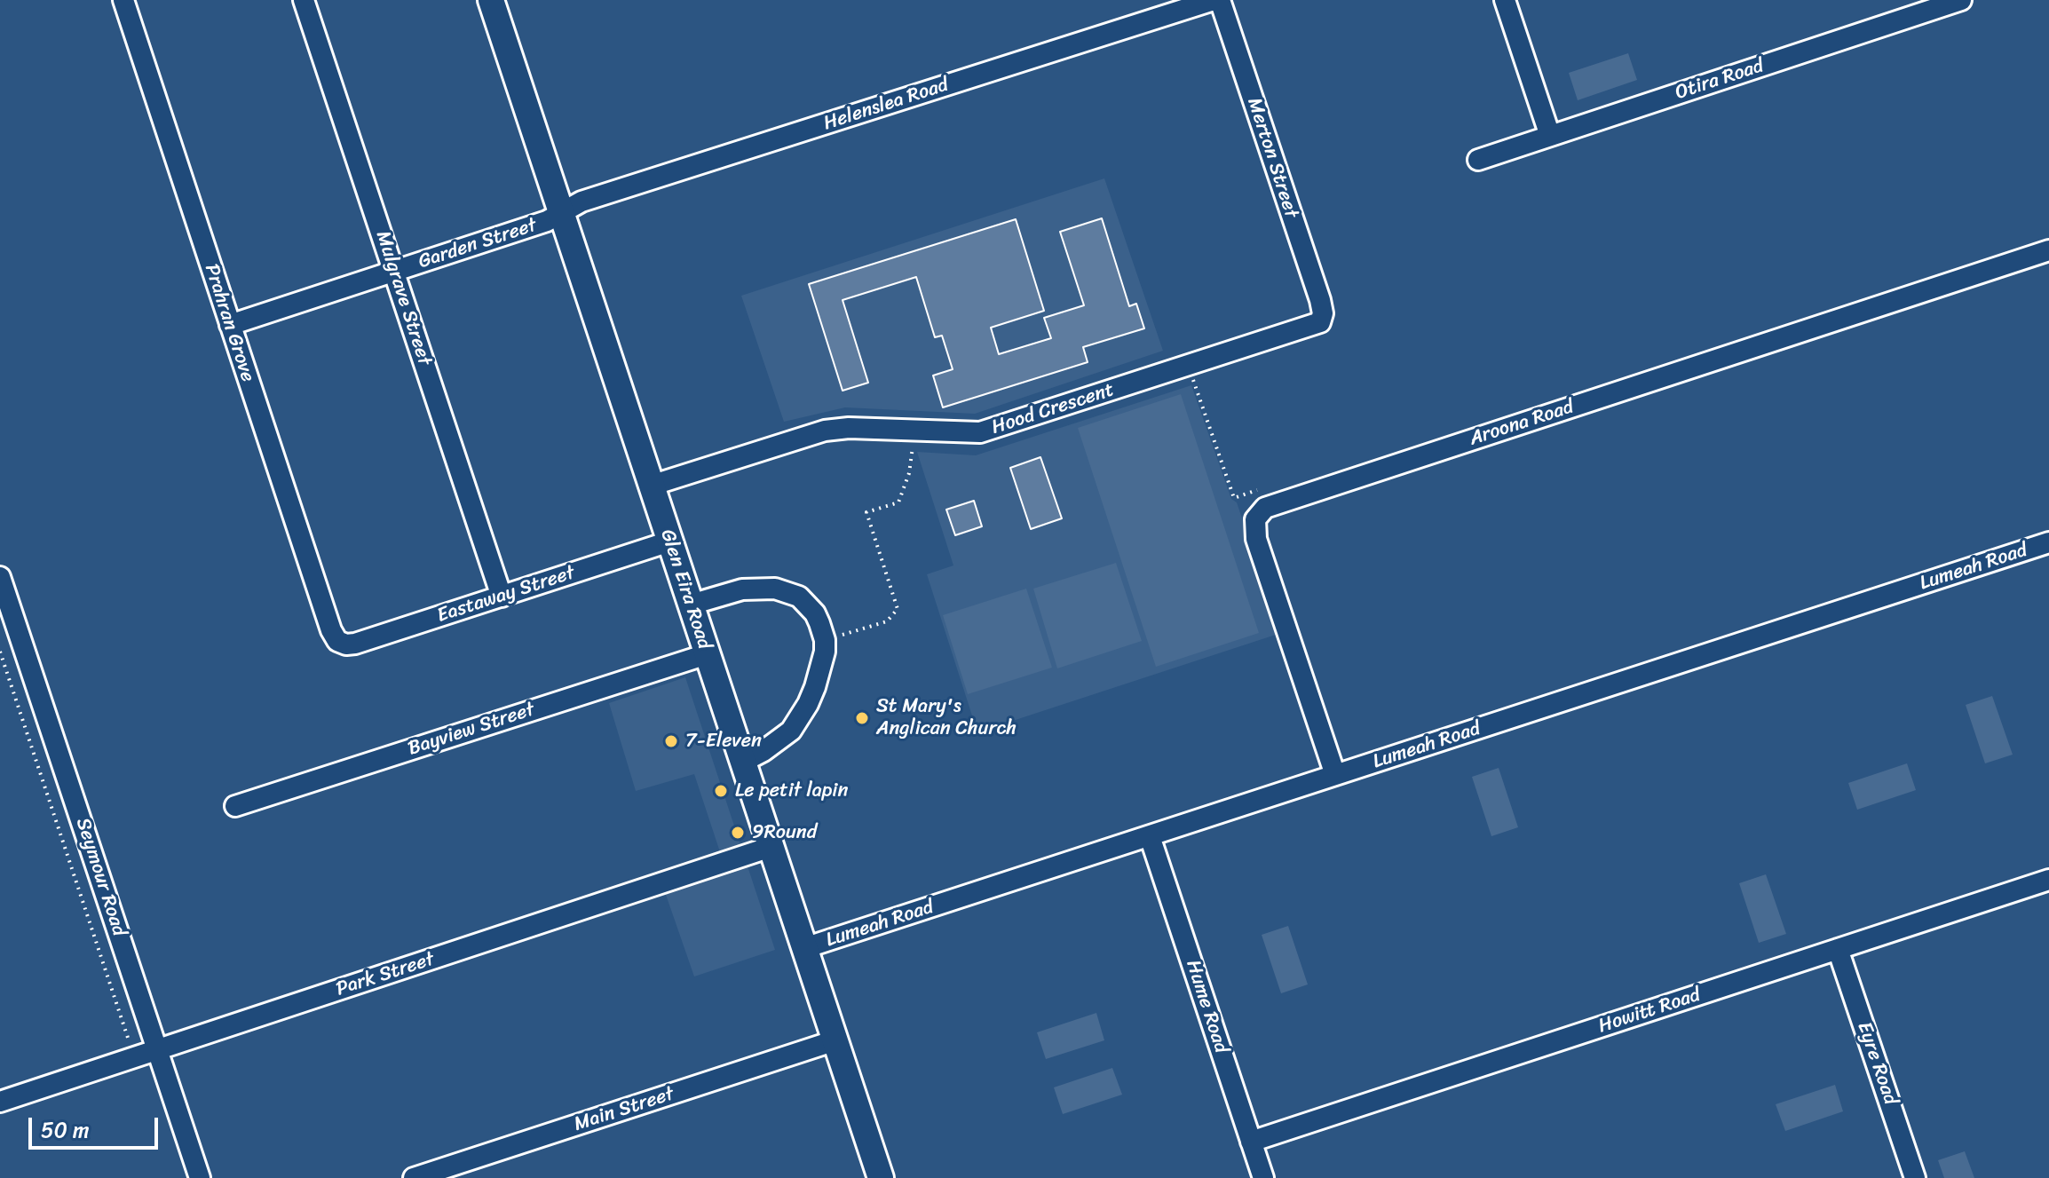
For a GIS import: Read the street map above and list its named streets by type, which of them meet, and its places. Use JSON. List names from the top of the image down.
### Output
{
  "streets": {
    "main road": ["Glen Eira Road"],
    "street": [
      "Otira Road",
      "Helenslea Road",
      "Merton Street",
      "Garden Street",
      "Mulgrave Street",
      "Prahran Grove",
      "Hood Crescent",
      "Aroona Road",
      "Lumeah Road",
      "Eastaway Street",
      "Bayview Street",
      "Seymour Road",
      "Park Street",
      "Hume Road",
      "Howitt Road",
      "Eyre Road",
      "Main Street"
    ]
  },
  "crossings": [
    ["Helenslea Road", "Garden Street"],
    ["Helenslea Road", "Glen Eira Road"],
    ["Merton Street", "Hood Crescent"],
    ["Garden Street", "Mulgrave Street"],
    ["Garden Street", "Prahran Grove"],
    ["Garden Street", "Glen Eira Road"],
    ["Mulgrave Street", "Eastaway Street"],
    ["Prahran Grove", "Eastaway Street"],
    ["Hood Crescent", "Glen Eira Road"],
    ["Aroona Road", "Lumeah Road"],
    ["Lumeah Road", "Glen Eira Road"],
    ["Lumeah Road", "Hume Road"],
    ["Glen Eira Road", "Eastaway Street"],
    ["Glen Eira Road", "Bayview Street"],
    ["Glen Eira Road", "Park Street"],
    ["Glen Eira Road", "Main Street"],
    ["Seymour Road", "Park Street"],
    ["Hume Road", "Howitt Road"],
    ["Howitt Road", "Eyre Road"]
  ],
  "places": [
    "St Mary's Anglican Church",
    "7-Eleven",
    "Le petit lapin",
    "9Round"
  ],
  "scale_bar": "50 m"
}
